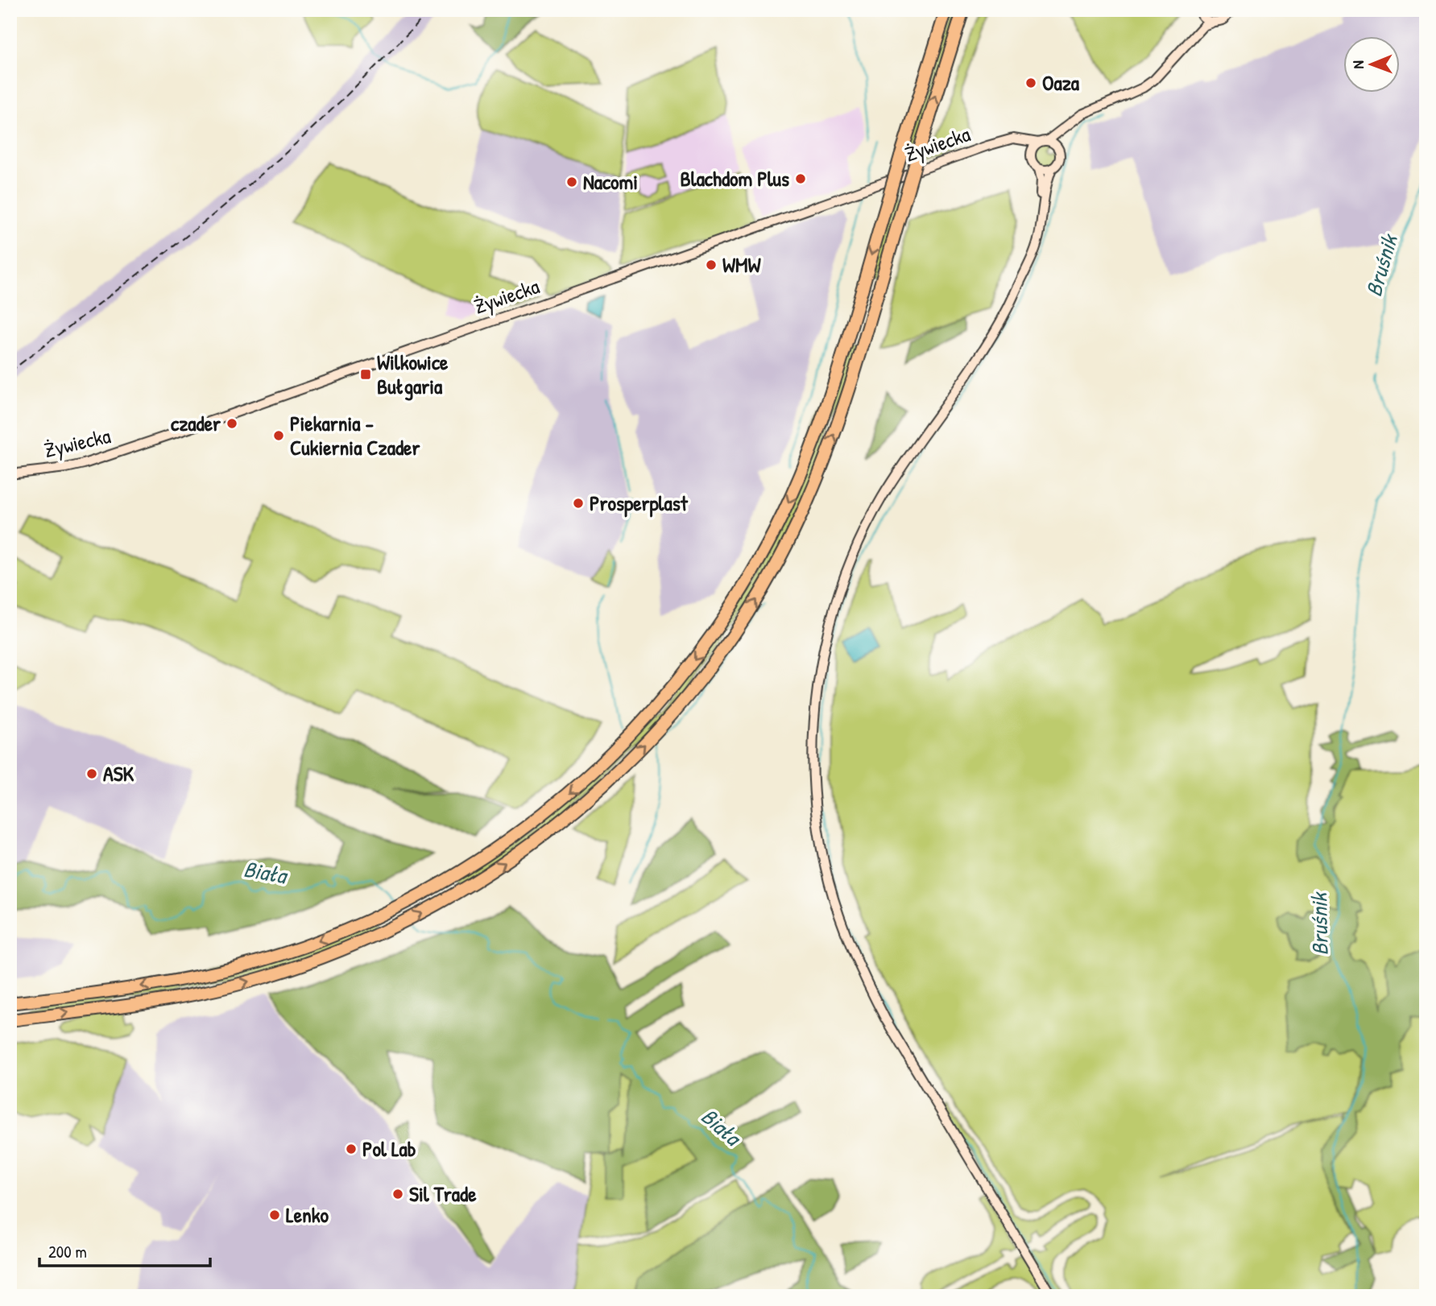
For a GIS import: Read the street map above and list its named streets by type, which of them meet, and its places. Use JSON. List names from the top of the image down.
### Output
{
  "streets": {
    "main road": ["Żywiecka"]
  },
  "water": ["Bruśnik", "Biała"],
  "places": {
    "other": [
      "Oaza",
      "Blachdom Plus",
      "Nacomi",
      "WMW",
      "czader",
      "Piekarnia - Cukiernia Czader",
      "Prosperplast",
      "ASK",
      "Pol Lab",
      "Sil Trade",
      "Lenko"
    ],
    "transit": ["Wilkowice Bułgaria"]
  },
  "scale_bar": "200 m",
  "north": "left"
}
